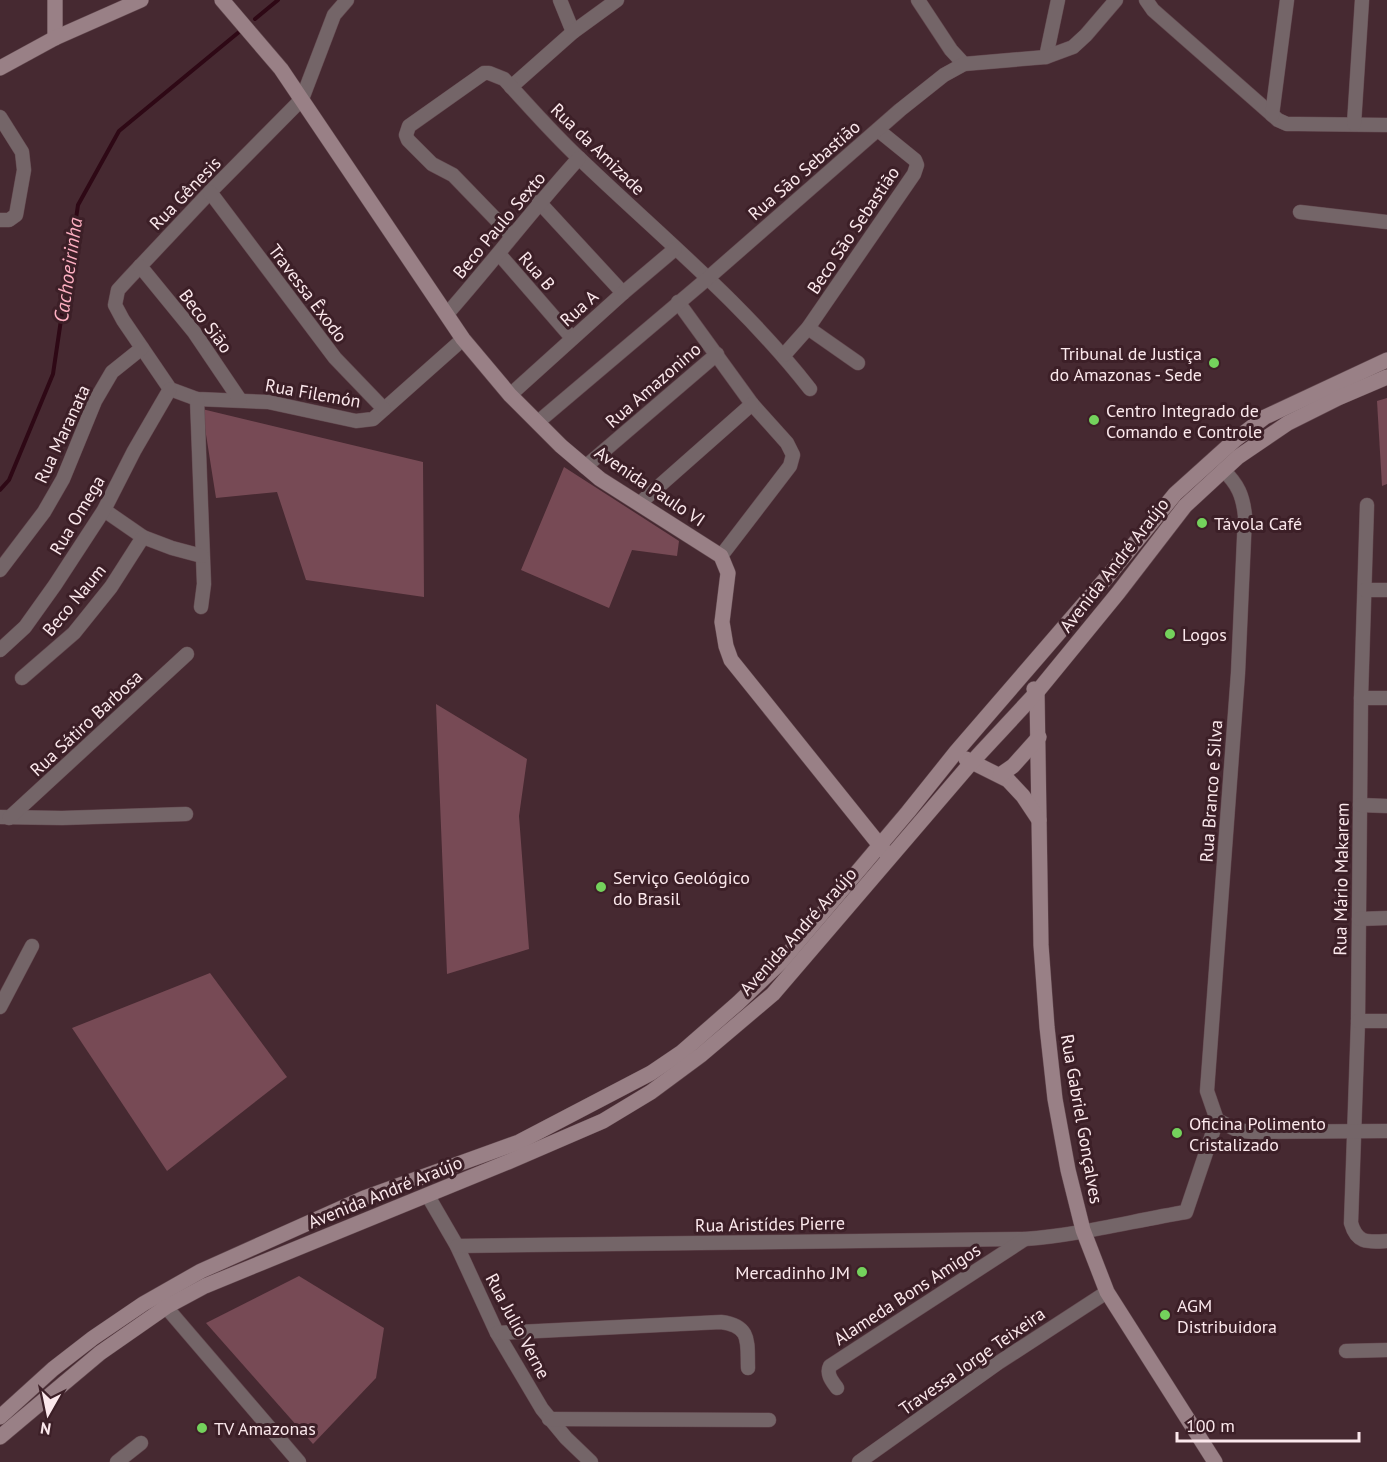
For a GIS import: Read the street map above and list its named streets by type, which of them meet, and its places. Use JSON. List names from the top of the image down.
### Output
{
  "streets": {
    "main road": ["Avenida Paulo VI", "Avenida André Araújo", "Rua Gabriel Gonçalves"],
    "street": [
      "Rua da Amizade",
      "Rua São Sebastião",
      "Rua Gênesis",
      "Beco Paulo Sexto",
      "Beco São Sebastião",
      "Rua B",
      "Travessa Êxodo",
      "Rua A",
      "Beco Sião",
      "Rua Amazonino",
      "Rua Filemón",
      "Rua Maranata",
      "Rua Omega",
      "Beco Naum",
      "Rua Sátiro Barbosa",
      "Rua Branco e Silva",
      "Rua Mário Makarem",
      "Rua Aristídes Pierre",
      "Alameda Bons Amigos",
      "Rua Julio Verne",
      "Travessa Jorge Teixeira"
    ]
  },
  "crossings": [
    ["Rua da Amizade", "Rua São Sebastião"],
    ["Rua da Amizade", "Beco Paulo Sexto"],
    ["Rua da Amizade", "Rua A"],
    ["Rua São Sebastião", "Beco São Sebastião"],
    ["Rua São Sebastião", "Avenida Paulo VI"],
    ["Rua Gênesis", "Travessa Êxodo"],
    ["Rua Gênesis", "Beco Sião"],
    ["Rua Gênesis", "Rua Maranata"],
    ["Rua Gênesis", "Avenida Paulo VI"],
    ["Beco Paulo Sexto", "Rua B"],
    ["Beco Paulo Sexto", "Avenida Paulo VI"],
    ["Rua B", "Rua A"],
    ["Travessa Êxodo", "Rua Filemón"],
    ["Rua A", "Avenida Paulo VI"],
    ["Beco Sião", "Rua Filemón"],
    ["Rua Amazonino", "Avenida Paulo VI"],
    ["Rua Filemón", "Avenida Paulo VI"],
    ["Rua Filemón", "Rua Omega"],
    ["Avenida André Araújo", "Rua Branco e Silva"],
    ["Avenida André Araújo", "Rua Gabriel Gonçalves"],
    ["Avenida André Araújo", "Rua Julio Verne"],
    ["Rua Branco e Silva", "Rua Aristídes Pierre"],
    ["Rua Gabriel Gonçalves", "Rua Aristídes Pierre"],
    ["Rua Gabriel Gonçalves", "Travessa Jorge Teixeira"],
    ["Rua Aristídes Pierre", "Alameda Bons Amigos"],
    ["Rua Aristídes Pierre", "Rua Julio Verne"]
  ],
  "water": ["Cachoeirinha"],
  "places": [
    "Tribunal de Justiça do Amazonas - Sede",
    "Centro Integrado de Comando e Controle",
    "Távola Café",
    "Logos",
    "Serviço Geológico do Brasil",
    "Oficina Polimento Cristalizado",
    "Mercadinho JM",
    "AGM Distribuidora",
    "TV Amazonas"
  ],
  "scale_bar": "100 m",
  "north": "bottom"
}
